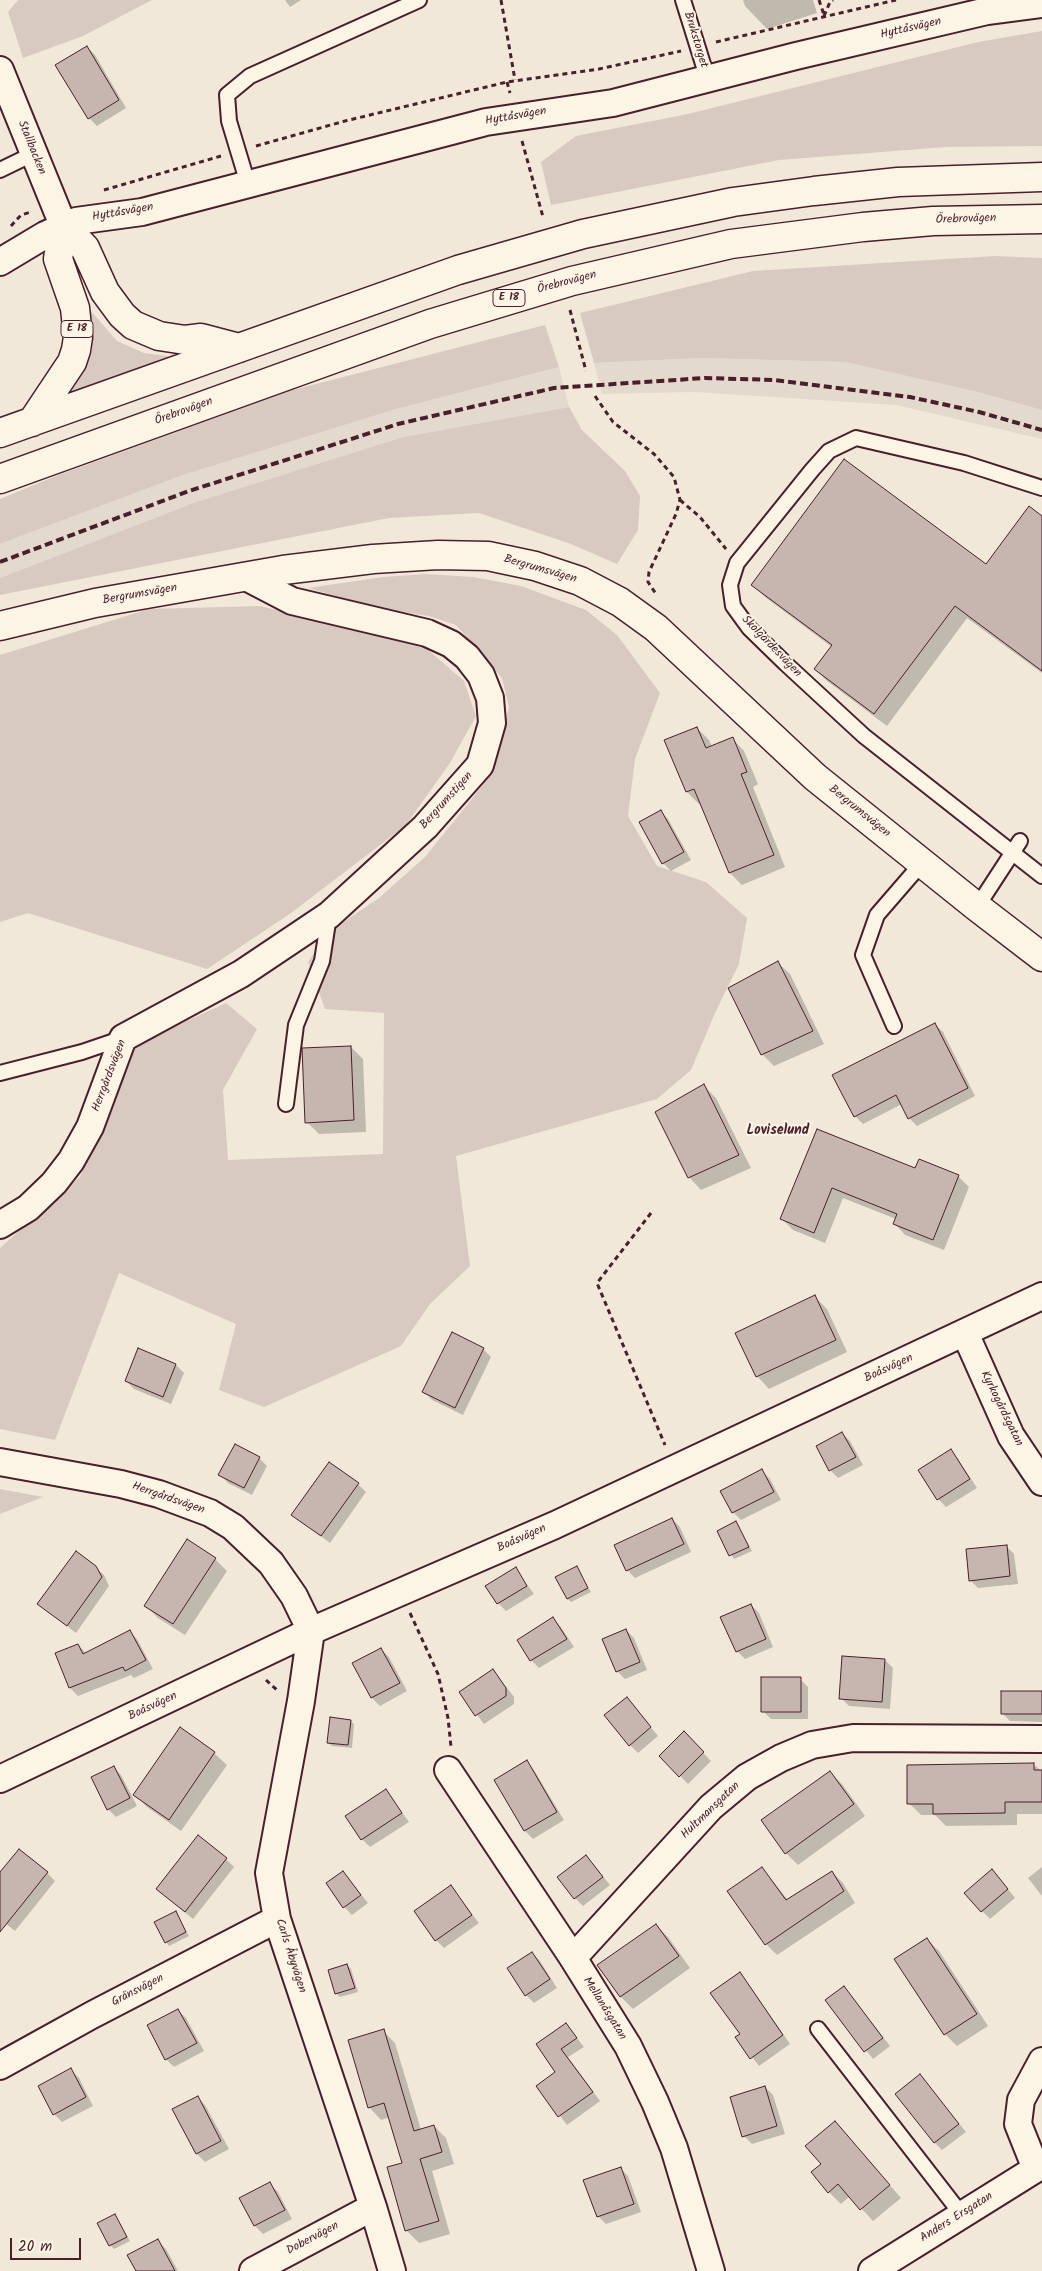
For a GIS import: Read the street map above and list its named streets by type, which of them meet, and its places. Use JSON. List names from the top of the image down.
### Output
{
  "streets": {
    "main road": ["Örebrovägen", "E 18", "Bergrumsvägen"],
    "street": [
      "Hyttåsvägen",
      "Stallbacken",
      "Bergrumstigen",
      "Herrgårdsvägen",
      "Boåsvägen",
      "Kyrkogårdsgatan",
      "Hultmansgatan",
      "Carls Åbyvägen",
      "Gränsvägen",
      "Mellanåsgatan",
      "Anders Ersgatan",
      "Dobervägen"
    ],
    "lane": ["Brukstorget", "Skolgärdesvägen"]
  },
  "crossings": [
    ["Hyttåsvägen", "Brukstorget"],
    ["Hyttåsvägen", "Stallbacken"],
    ["Hyttåsvägen", "E 18"],
    ["Stallbacken", "E 18"],
    ["Bergrumsvägen", "Bergrumstigen"],
    ["Bergrumstigen", "Herrgårdsvägen"],
    ["Herrgårdsvägen", "Boåsvägen"],
    ["Herrgårdsvägen", "Carls Åbyvägen"],
    ["Boåsvägen", "Kyrkogårdsgatan"],
    ["Boåsvägen", "Carls Åbyvägen"],
    ["Hultmansgatan", "Mellanåsgatan"],
    ["Carls Åbyvägen", "Gränsvägen"],
    ["Carls Åbyvägen", "Dobervägen"]
  ],
  "districts": ["Loviselund"],
  "scale_bar": "20 m"
}
